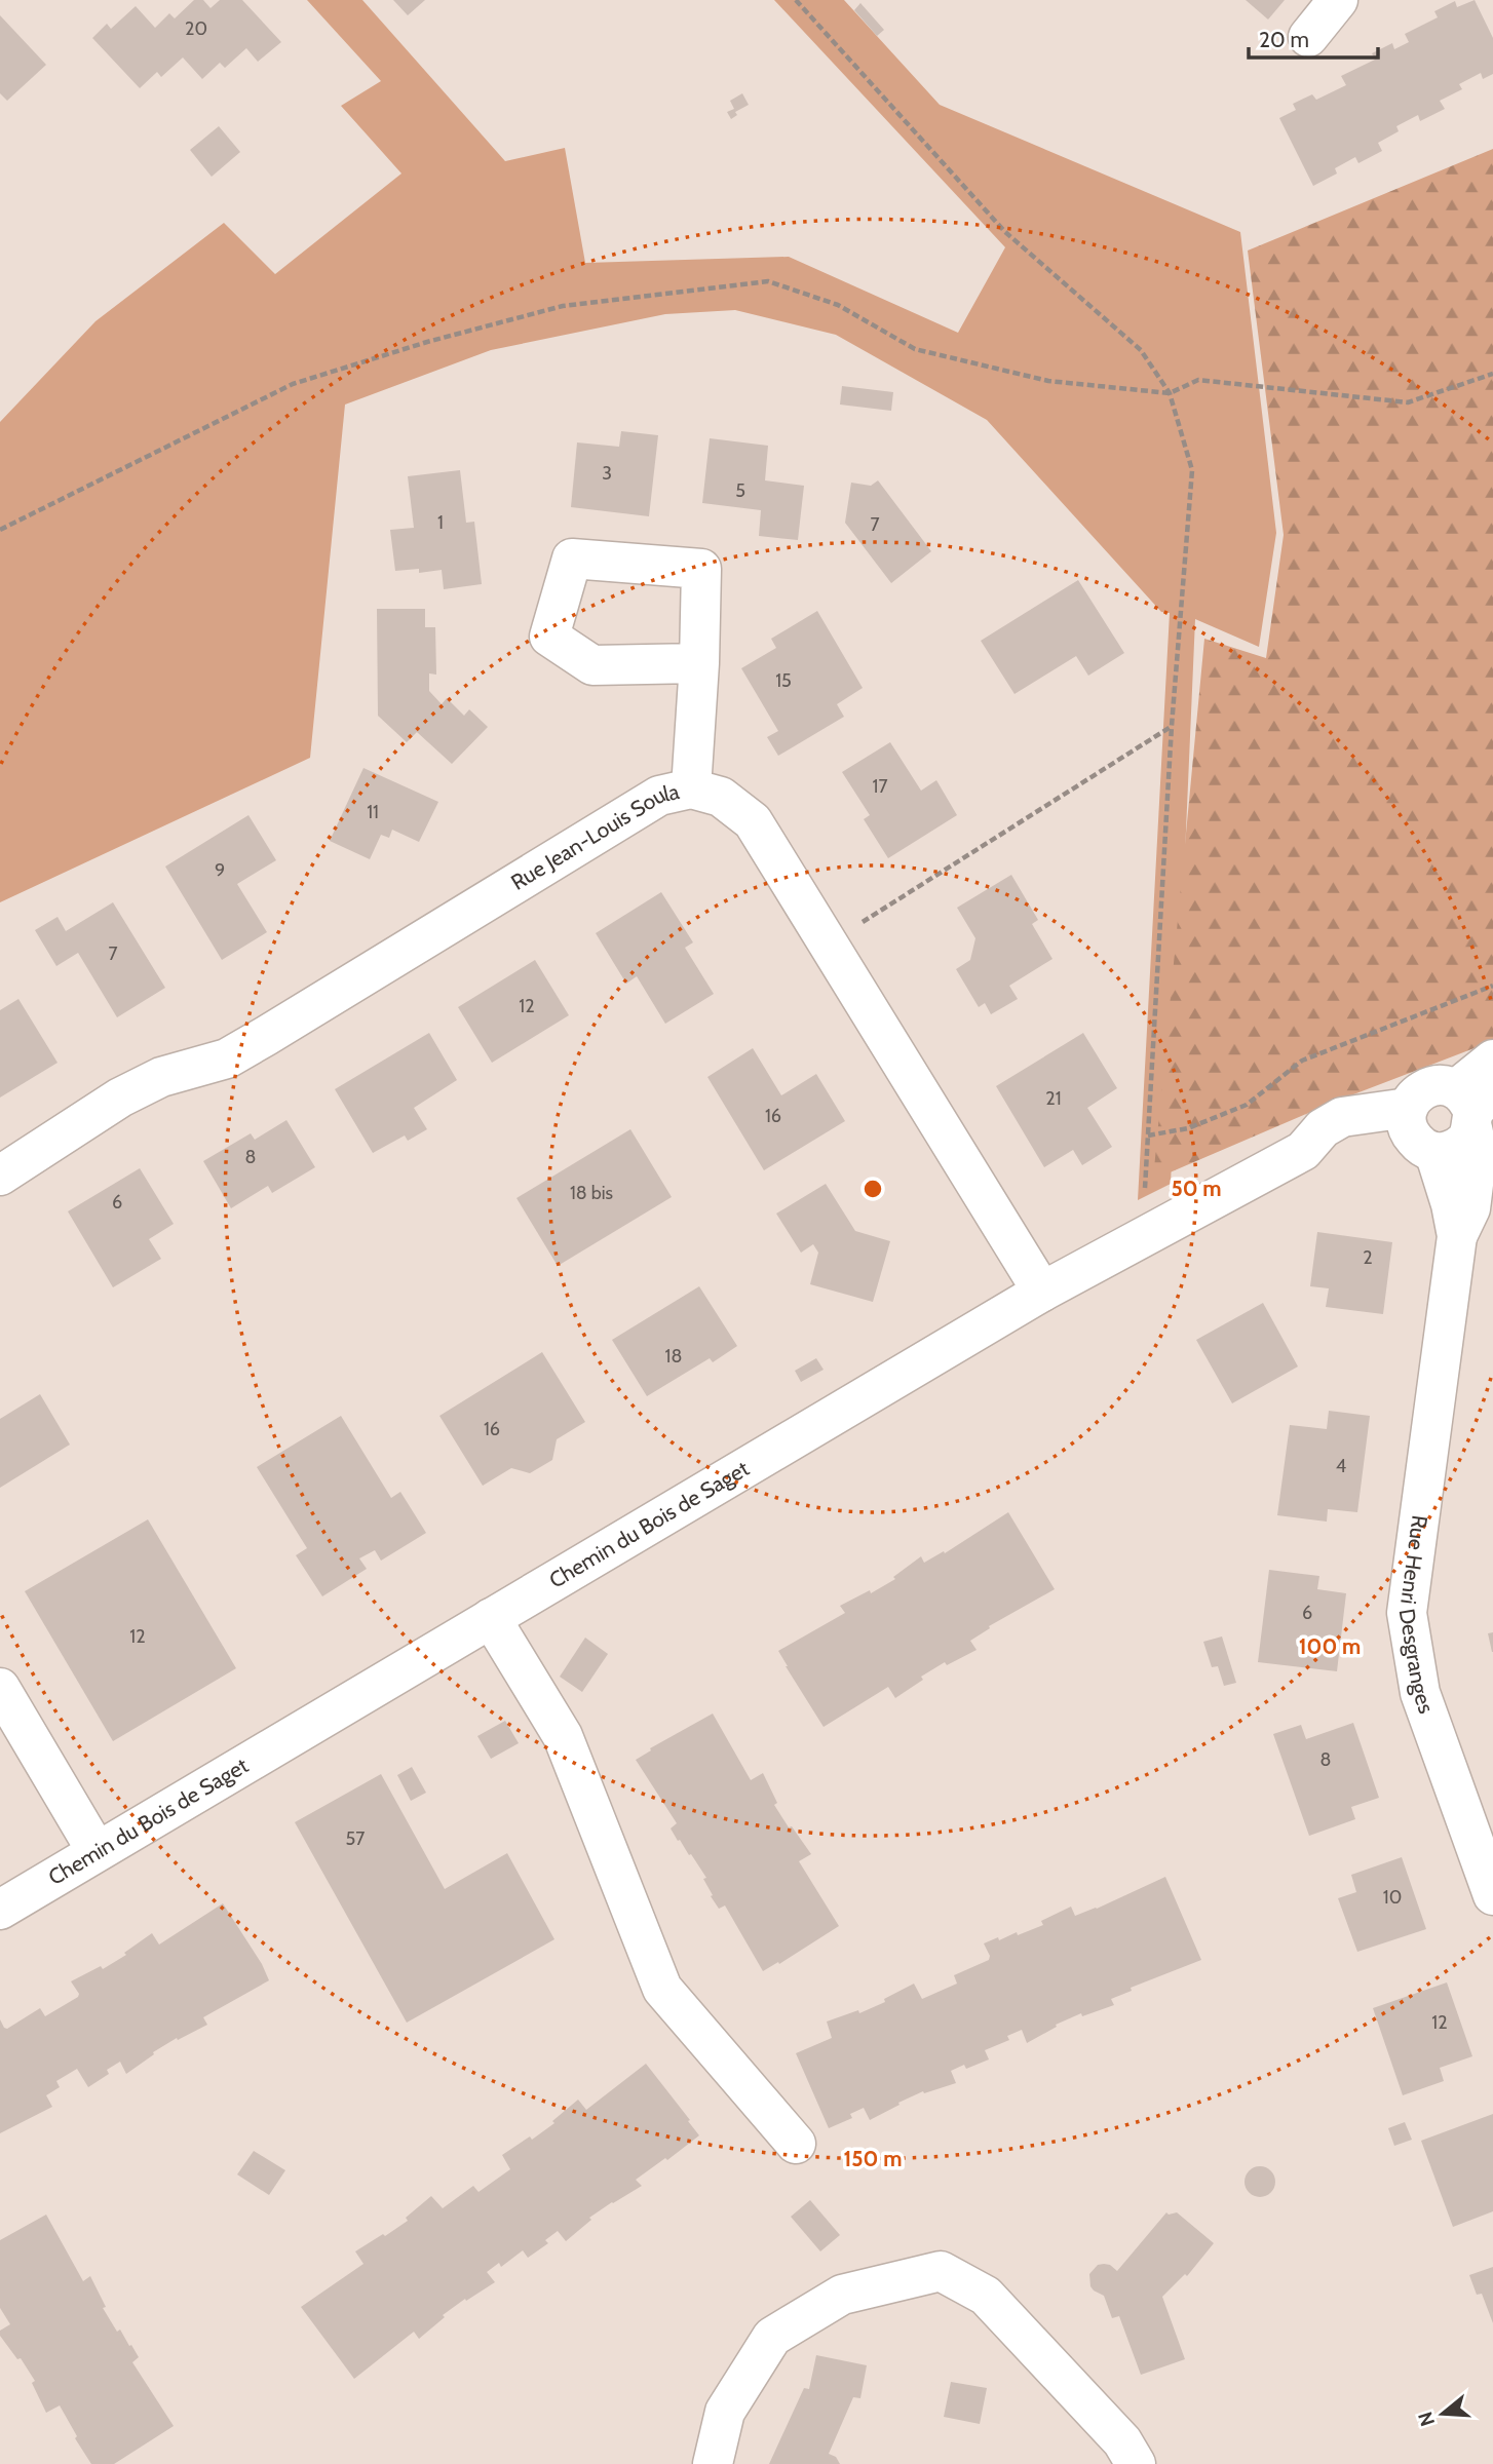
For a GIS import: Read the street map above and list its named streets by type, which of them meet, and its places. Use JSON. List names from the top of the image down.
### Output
{
  "streets": {
    "street": ["Rue Jean-Louis Soula", "Chemin du Bois de Saget", "Rue Henri Desgranges"]
  },
  "crossings": [
    ["Rue Jean-Louis Soula", "Chemin du Bois de Saget"],
    ["Chemin du Bois de Saget", "Rue Henri Desgranges"]
  ],
  "house_numbers": [
    "20",
    "3",
    "5",
    "1",
    "7",
    "15",
    "17",
    "11",
    "9",
    "7",
    "12",
    "21",
    "16",
    "8",
    "18 bis",
    "6",
    "2",
    "18",
    "16",
    "4",
    "6",
    "12",
    "8",
    "57",
    "10",
    "12"
  ],
  "scale_bar": "20 m",
  "north": "left",
  "rings": ["50 m", "100 m", "150 m"]
}
